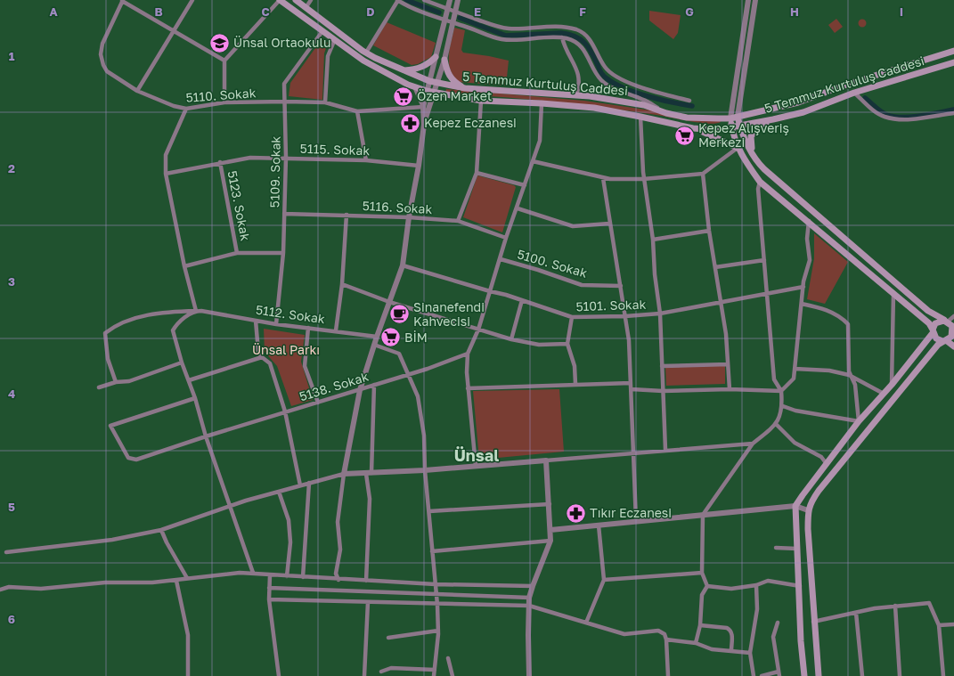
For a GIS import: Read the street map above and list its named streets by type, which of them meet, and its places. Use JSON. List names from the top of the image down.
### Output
{
  "streets": {
    "main road": ["5 Temmuz Kurtuluş Caddesi"],
    "street": [
      "5110. Sokak",
      "5115. Sokak",
      "5109. Sokak",
      "5123. Sokak",
      "5116. Sokak",
      "5100. Sokak",
      "5101. Sokak",
      "5112. Sokak",
      "5138. Sokak"
    ]
  },
  "crossings": [
    ["5 Temmuz Kurtuluş Caddesi", "5109. Sokak"],
    ["5110. Sokak", "5109. Sokak"],
    ["5115. Sokak", "5109. Sokak"],
    ["5115. Sokak", "5123. Sokak"],
    ["5109. Sokak", "5116. Sokak"],
    ["5109. Sokak", "5112. Sokak"]
  ],
  "districts": ["Ünsal"],
  "parks": ["Ünsal Parkı"],
  "places": {
    "school or university": ["Ünsal Ortaokulu"],
    "supermarket": ["Özen Market", "Kepez Alışveriş Merkezi", "BİM"],
    "pharmacy": ["Kepez Eczanesi", "Tıkır Eczanesi"],
    "cafe": ["Sinanefendi Kahvecisi"]
  },
  "grid": {
    "columns": [
      "A",
      "B",
      "C",
      "D",
      "E",
      "F",
      "G",
      "H",
      "I"
    ],
    "rows": [
      "1",
      "2",
      "3",
      "4",
      "5",
      "6"
    ]
  }
}
